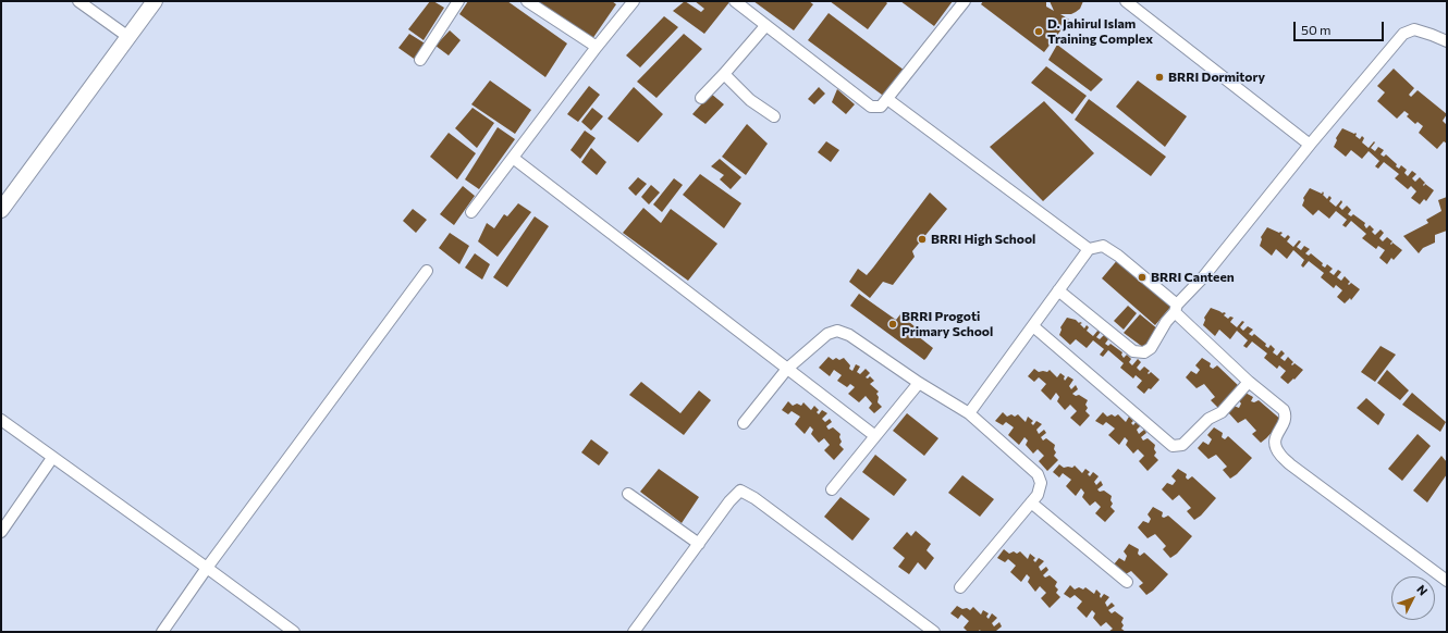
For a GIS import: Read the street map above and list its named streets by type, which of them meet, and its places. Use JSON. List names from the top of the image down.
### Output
{
  "places": [
    "D. Jahirul Islam Training Complex",
    "BRRI Dormitory",
    "BRRI High School",
    "BRRI Canteen",
    "BRRI Progoti Primary School"
  ],
  "scale_bar": "50 m",
  "north": "top right"
}
